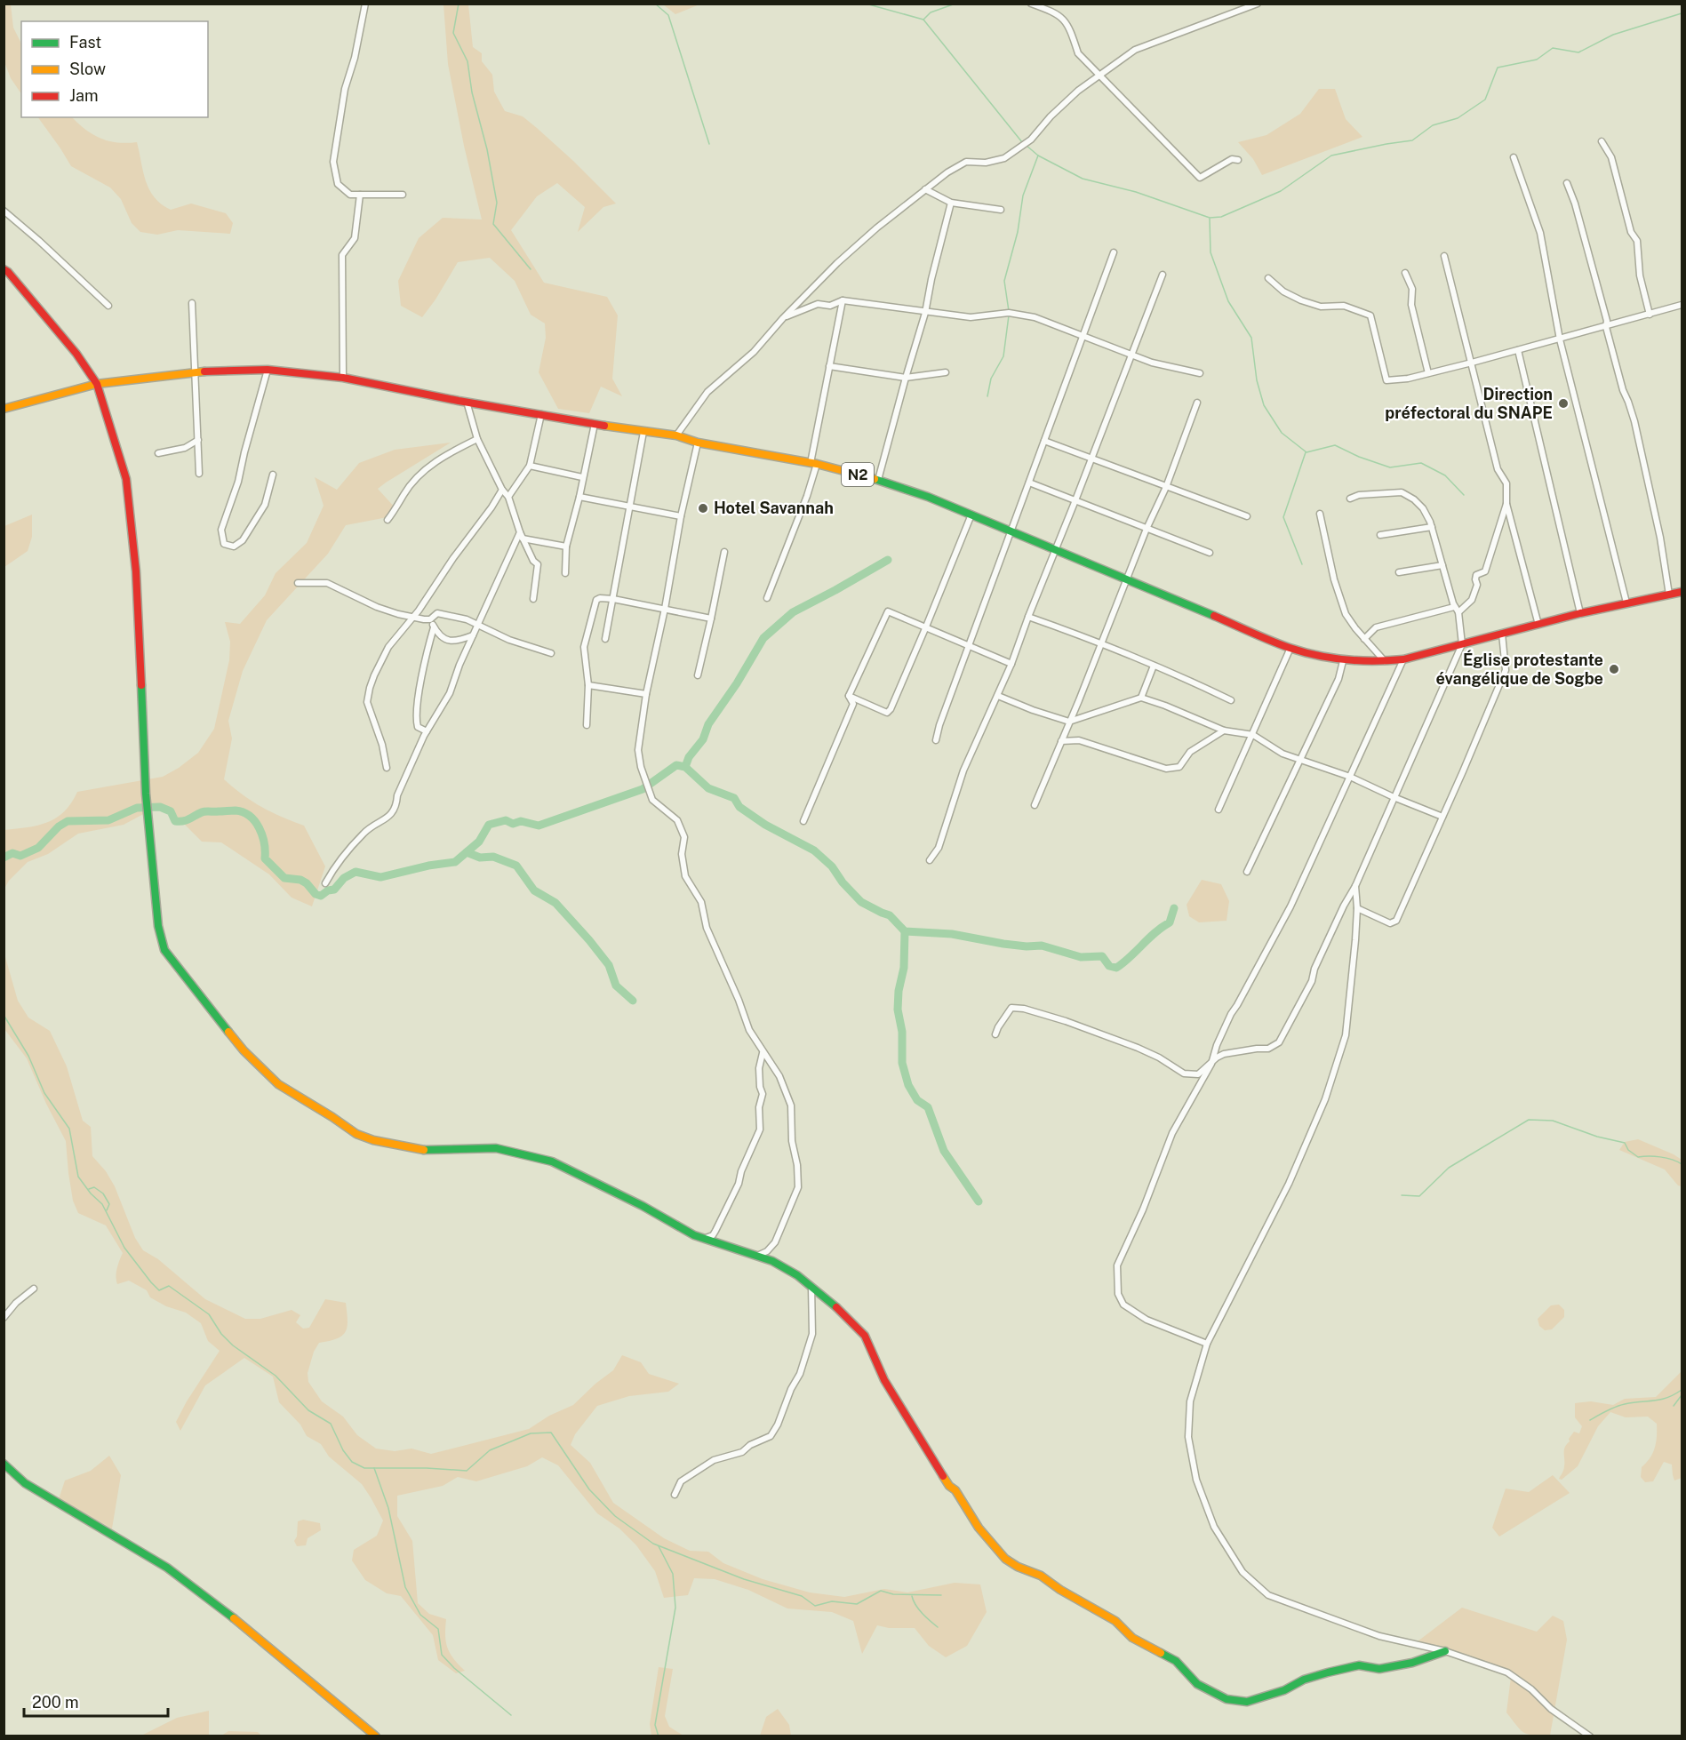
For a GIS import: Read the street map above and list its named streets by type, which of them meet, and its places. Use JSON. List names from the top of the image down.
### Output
{
  "streets": {
    "main road": ["N2"]
  },
  "places": ["Direction préfectoral du SNAPE", "Hotel Savannah", "Église protestante évangélique de Sogbe"],
  "legend": ["Fast", "Slow", "Jam"],
  "scale_bar": "200 m"
}
